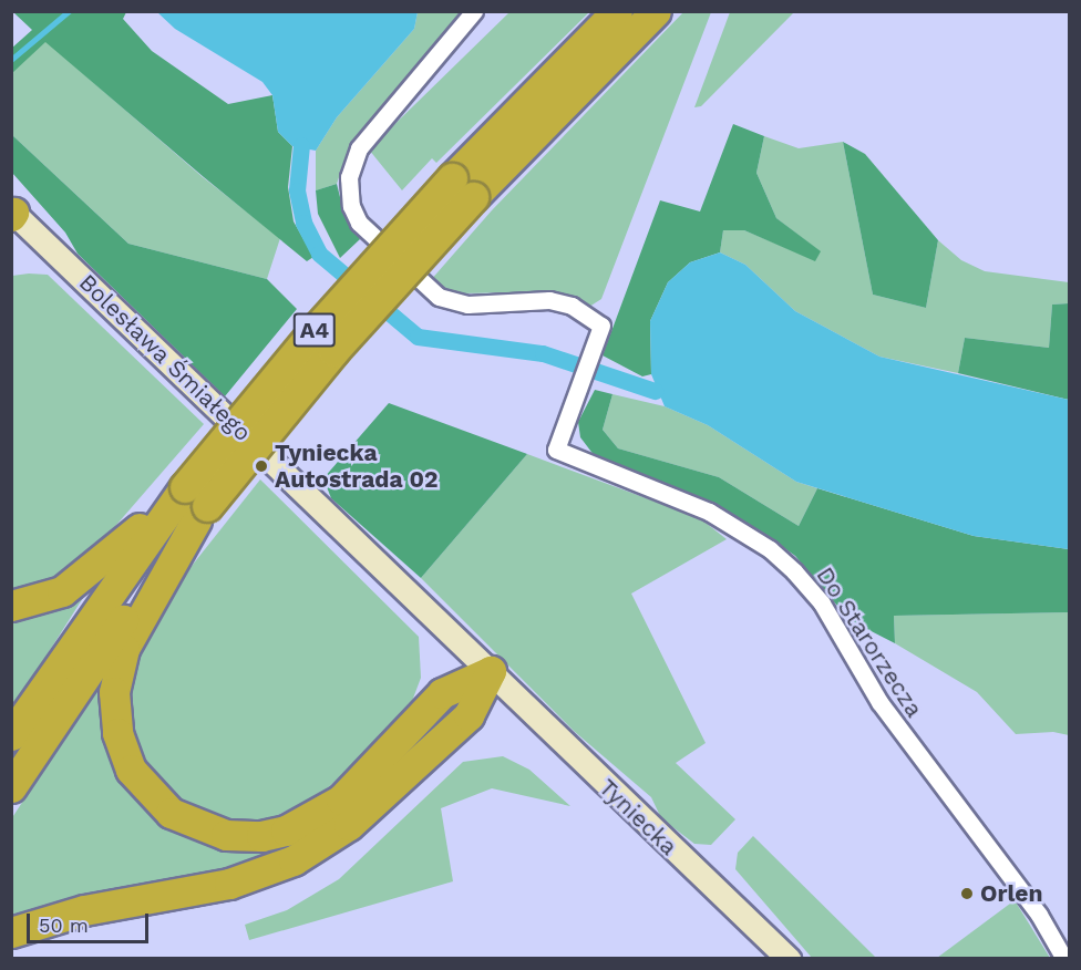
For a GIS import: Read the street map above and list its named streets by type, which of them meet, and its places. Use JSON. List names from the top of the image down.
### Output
{
  "streets": {
    "highway": ["A4"],
    "street": ["Bolesława Śmiałego", "Do Starorzecza", "Tyniecka"]
  },
  "crossings": [
    ["Bolesława Śmiałego", "Tyniecka"]
  ],
  "places": ["Tyniecka Autostrada 02", "Orlen"],
  "scale_bar": "50 m"
}
